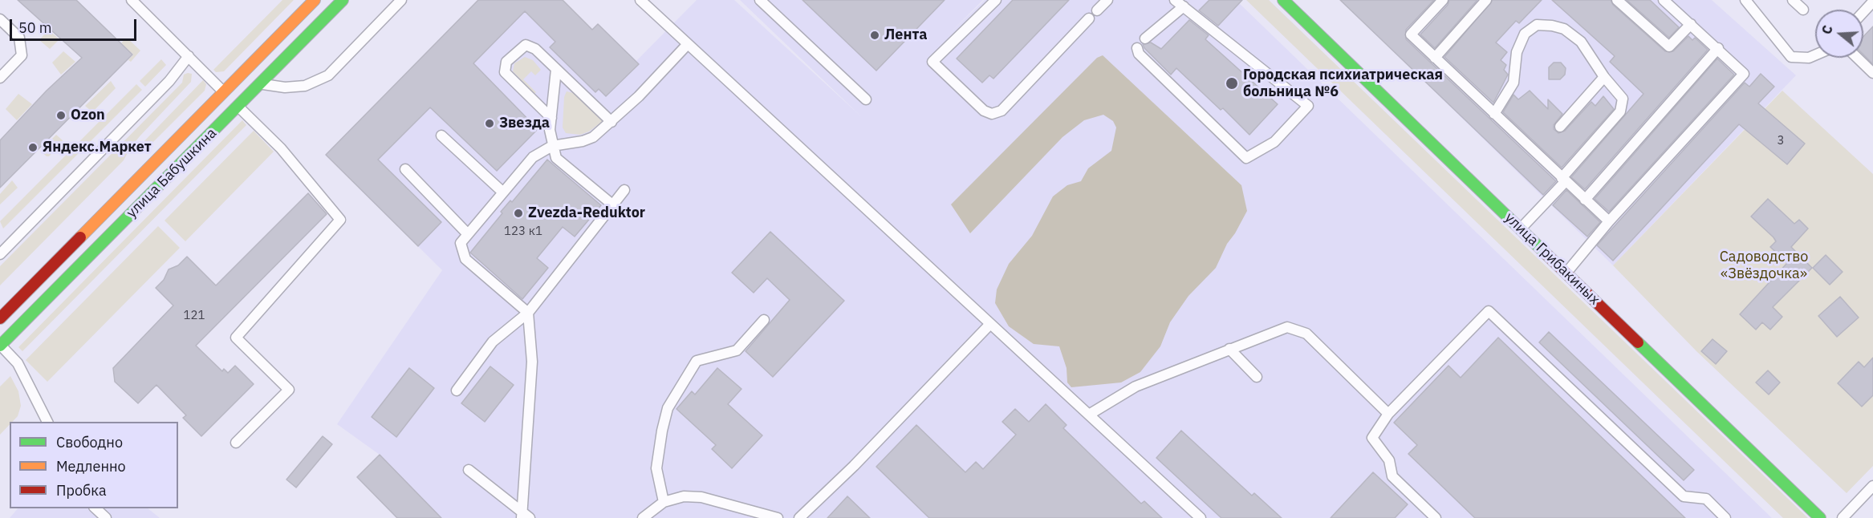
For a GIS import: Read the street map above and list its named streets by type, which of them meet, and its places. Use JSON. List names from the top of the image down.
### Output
{
  "streets": {
    "main road": ["улица Бабушкина", "улица Грибакиных"]
  },
  "parks": ["Садоводство «Звёздочка»"],
  "places": [
    "Лента",
    "Городская психиатрическая больница №6",
    "Ozon",
    "Звезда",
    "Яндекс.Маркет",
    "Zvezda-Reduktor"
  ],
  "house_numbers": ["3", "123 к1", "121"],
  "legend": ["Свободно", "Медленно", "Пробка"],
  "scale_bar": "50 m",
  "north": "left"
}
